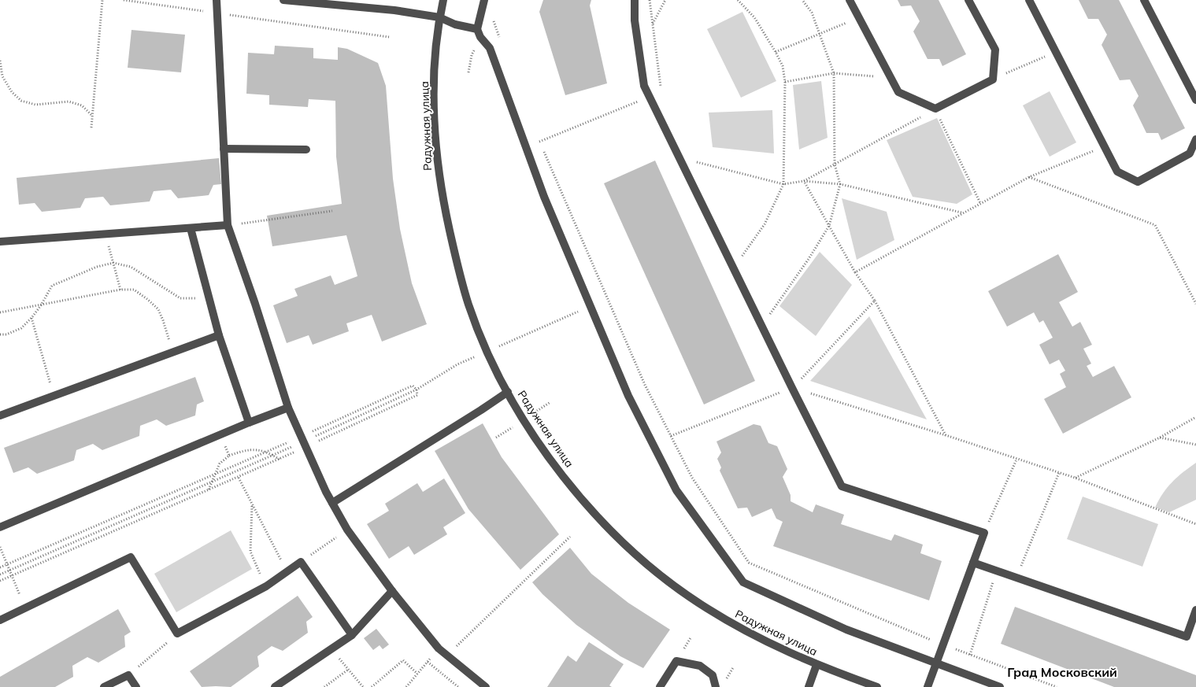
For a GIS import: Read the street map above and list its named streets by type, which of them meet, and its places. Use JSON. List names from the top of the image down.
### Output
{
  "streets": {
    "street": ["Радужная улица"]
  },
  "districts": ["Град Московский"]
}
